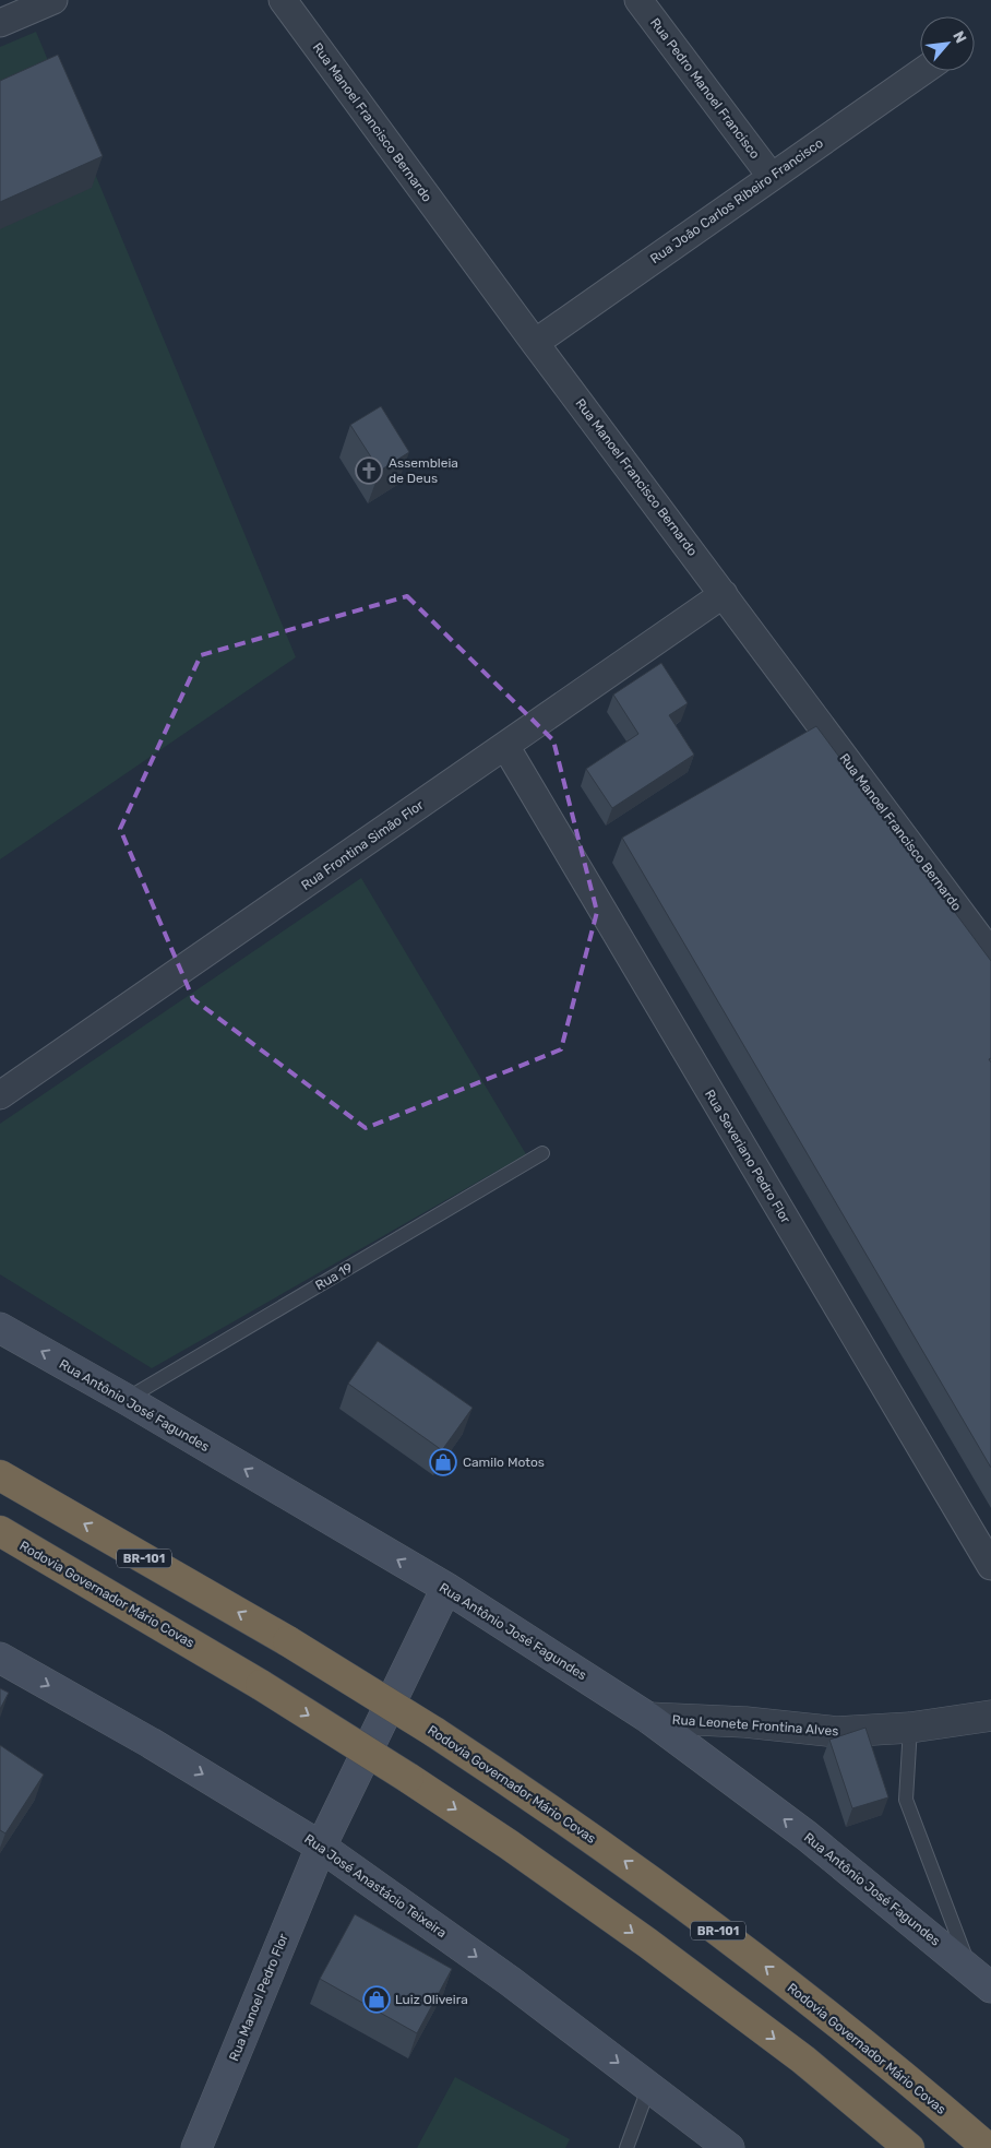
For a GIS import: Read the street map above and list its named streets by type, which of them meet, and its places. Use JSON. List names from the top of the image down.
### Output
{
  "streets": {
    "highway": ["BR-101", "Rodovia Governador Mário Covas"],
    "main road": ["Rua Antônio José Fagundes", "Rua José Anastácio Teixeira", "Rua Manoel Pedro Flor"],
    "street": [
      "Rua Pedro Manoel Francisco",
      "Rua Manoel Francisco Bernardo",
      "Rua João Carlos Ribeiro Francisco",
      "Rua Frontina Simão Flor",
      "Rua Severiano Pedro Flor",
      "Rua Leonete Frontina Alves"
    ],
    "lane": ["Rua 19"]
  },
  "crossings": [
    ["Rua Pedro Manoel Francisco", "Rua João Carlos Ribeiro Francisco"],
    ["Rua Manoel Francisco Bernardo", "Rua João Carlos Ribeiro Francisco"],
    ["Rua Manoel Francisco Bernardo", "Rua Frontina Simão Flor"],
    ["Rua Frontina Simão Flor", "Rua Severiano Pedro Flor"],
    ["Rua 19", "Rua Antônio José Fagundes"],
    ["Rua Antônio José Fagundes", "Rua Leonete Frontina Alves"],
    ["Rua Antônio José Fagundes", "Rua Manoel Pedro Flor"],
    ["Rua José Anastácio Teixeira", "Rua Manoel Pedro Flor"]
  ],
  "one_way": ["Rua Antônio José Fagundes", "Rua José Anastácio Teixeira"],
  "places": {
    "church": ["Assembleia de Deus"],
    "shop": ["Camilo Motos", "Luiz Oliveira"]
  },
  "north": "top right"
}
